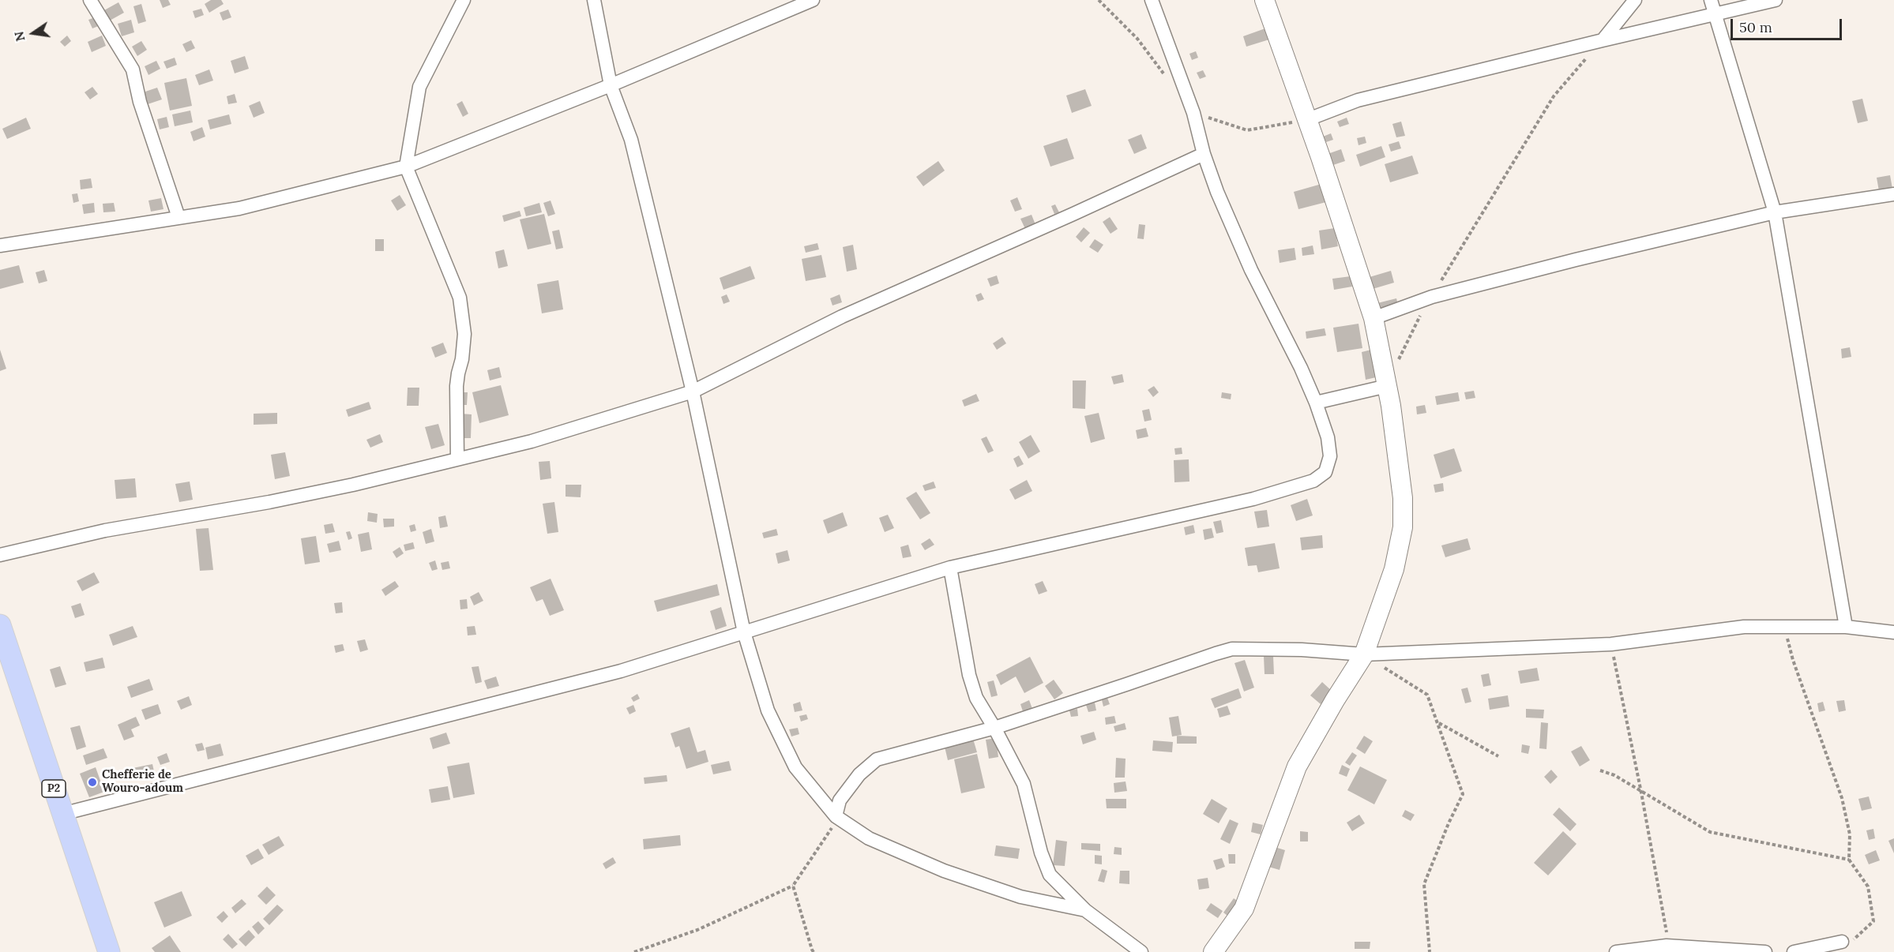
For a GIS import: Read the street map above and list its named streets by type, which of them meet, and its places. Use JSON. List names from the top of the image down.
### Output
{
  "streets": {
    "main road": ["P2"]
  },
  "places": ["Chefferie de Wouro-adoum"],
  "scale_bar": "50 m",
  "north": "left"
}
